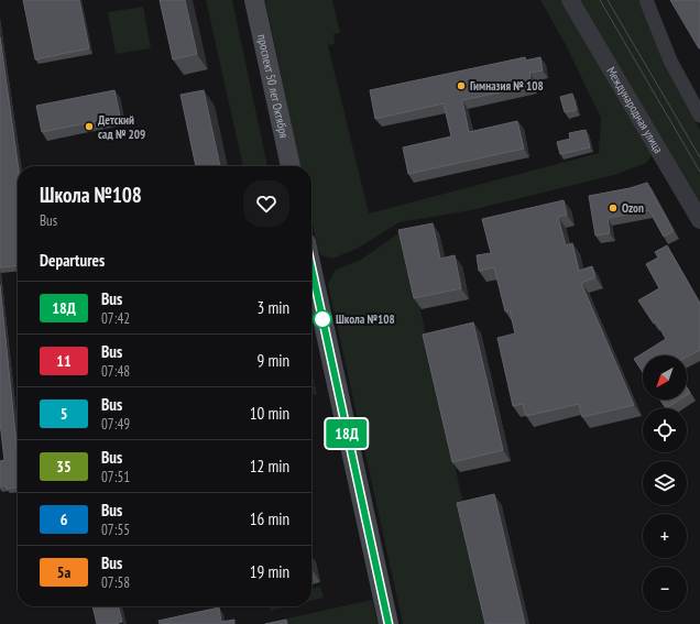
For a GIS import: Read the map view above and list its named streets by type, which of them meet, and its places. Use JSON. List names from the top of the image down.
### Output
{
  "streets": {
    "main road": ["проспект 50 лет Октября"],
    "street": ["Международная улица"]
  },
  "places": [
    "Гимназия № 108",
    "Детский сад № 209",
    "Ozon",
    "Школа №108"
  ],
  "lines": ["bus line 18Д"],
  "north": "bottom left",
  "page": {
    "on_map": "18Д",
    "heading": [
      ["Школа №108", "Bus"],
      "Departures"
    ],
    "list": [
      {
        "mark": "18Д",
        "name": "Bus",
        "note": "07:42",
        "value": "3 min"
      },
      {
        "mark": "11",
        "name": "Bus",
        "note": "07:48",
        "value": "9 min"
      },
      {
        "mark": "5",
        "name": "Bus",
        "note": "07:49",
        "value": "10 min"
      },
      {
        "mark": "35",
        "name": "Bus",
        "note": "07:51",
        "value": "12 min"
      },
      {
        "mark": "6",
        "name": "Bus",
        "note": "07:55",
        "value": "16 min"
      },
      {
        "mark": "5а",
        "name": "Bus",
        "note": "07:58",
        "value": "19 min"
      }
    ],
    "map_buttons": ["+", "−"]
  }
}
